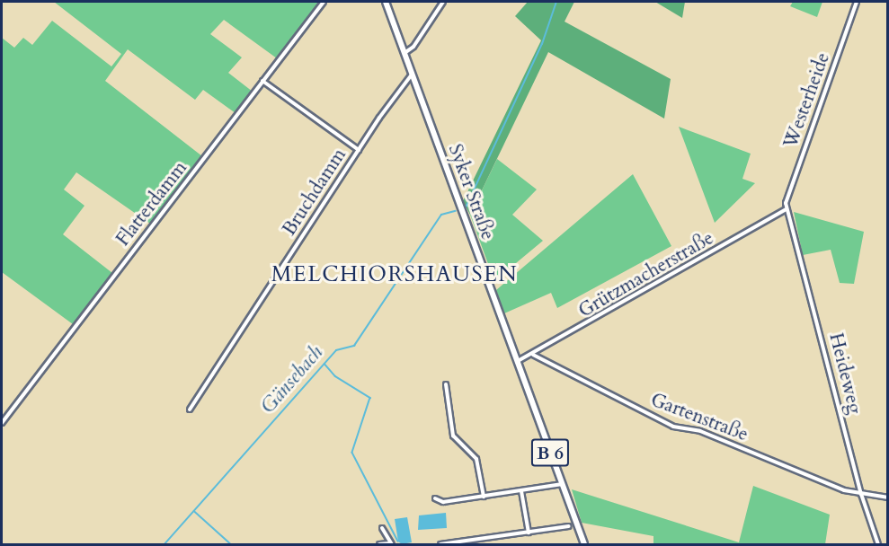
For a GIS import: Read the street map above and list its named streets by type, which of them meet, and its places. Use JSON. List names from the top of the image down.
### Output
{
  "streets": {
    "main road": ["Syker Straße", "B 6"],
    "street": [
      "Westerheide",
      "Bruchdamm",
      "Flatterdamm",
      "Grützmacherstraße",
      "Heideweg",
      "Gartenstraße"
    ]
  },
  "crossings": [
    ["Westerheide", "Grützmacherstraße"],
    ["Westerheide", "Heideweg"],
    ["Bruchdamm", "Syker Straße"],
    ["Syker Straße", "Grützmacherstraße"],
    ["Grützmacherstraße", "Heideweg"],
    ["Grützmacherstraße", "Gartenstraße"],
    ["Heideweg", "Gartenstraße"]
  ],
  "districts": ["MELCHIORSHAUSEN"],
  "water": ["Gänsebach"]
}
